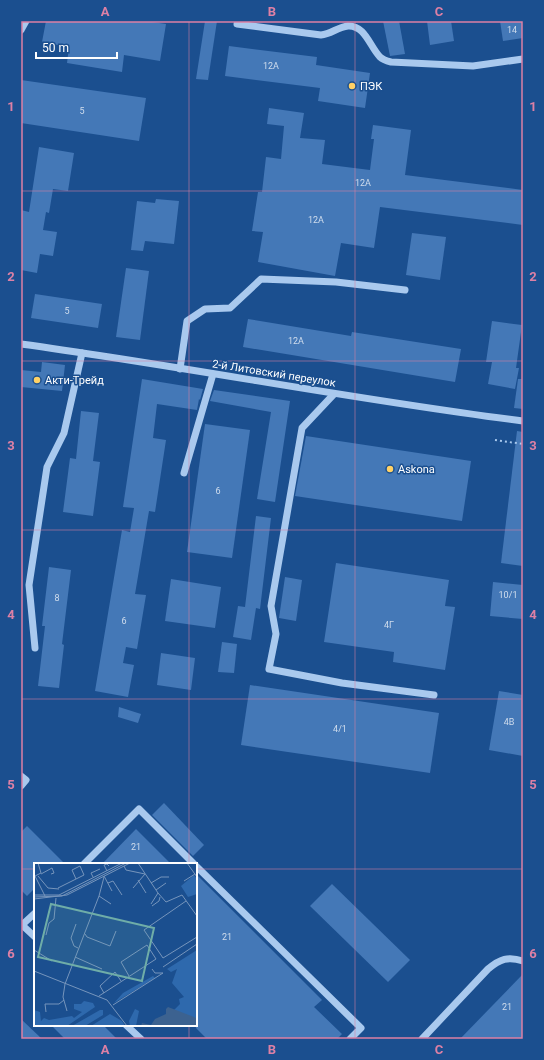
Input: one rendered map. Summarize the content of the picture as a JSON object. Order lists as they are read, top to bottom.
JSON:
{
  "streets": {
    "street": ["2-й Литовский переулок"]
  },
  "places": ["ПЭК", "Акти-Трейд", "Askona"],
  "house_numbers": [
    "14",
    "12А",
    "5",
    "12А",
    "12А",
    "5",
    "12А",
    "6",
    "10/1",
    "8",
    "6",
    "4Г",
    "4В",
    "4/1",
    "21",
    "21",
    "21"
  ],
  "scale_bar": "50 m",
  "grid": {
    "columns": ["A", "B", "C"],
    "rows": [
      "1",
      "2",
      "3",
      "4",
      "5",
      "6"
    ]
  }
}
